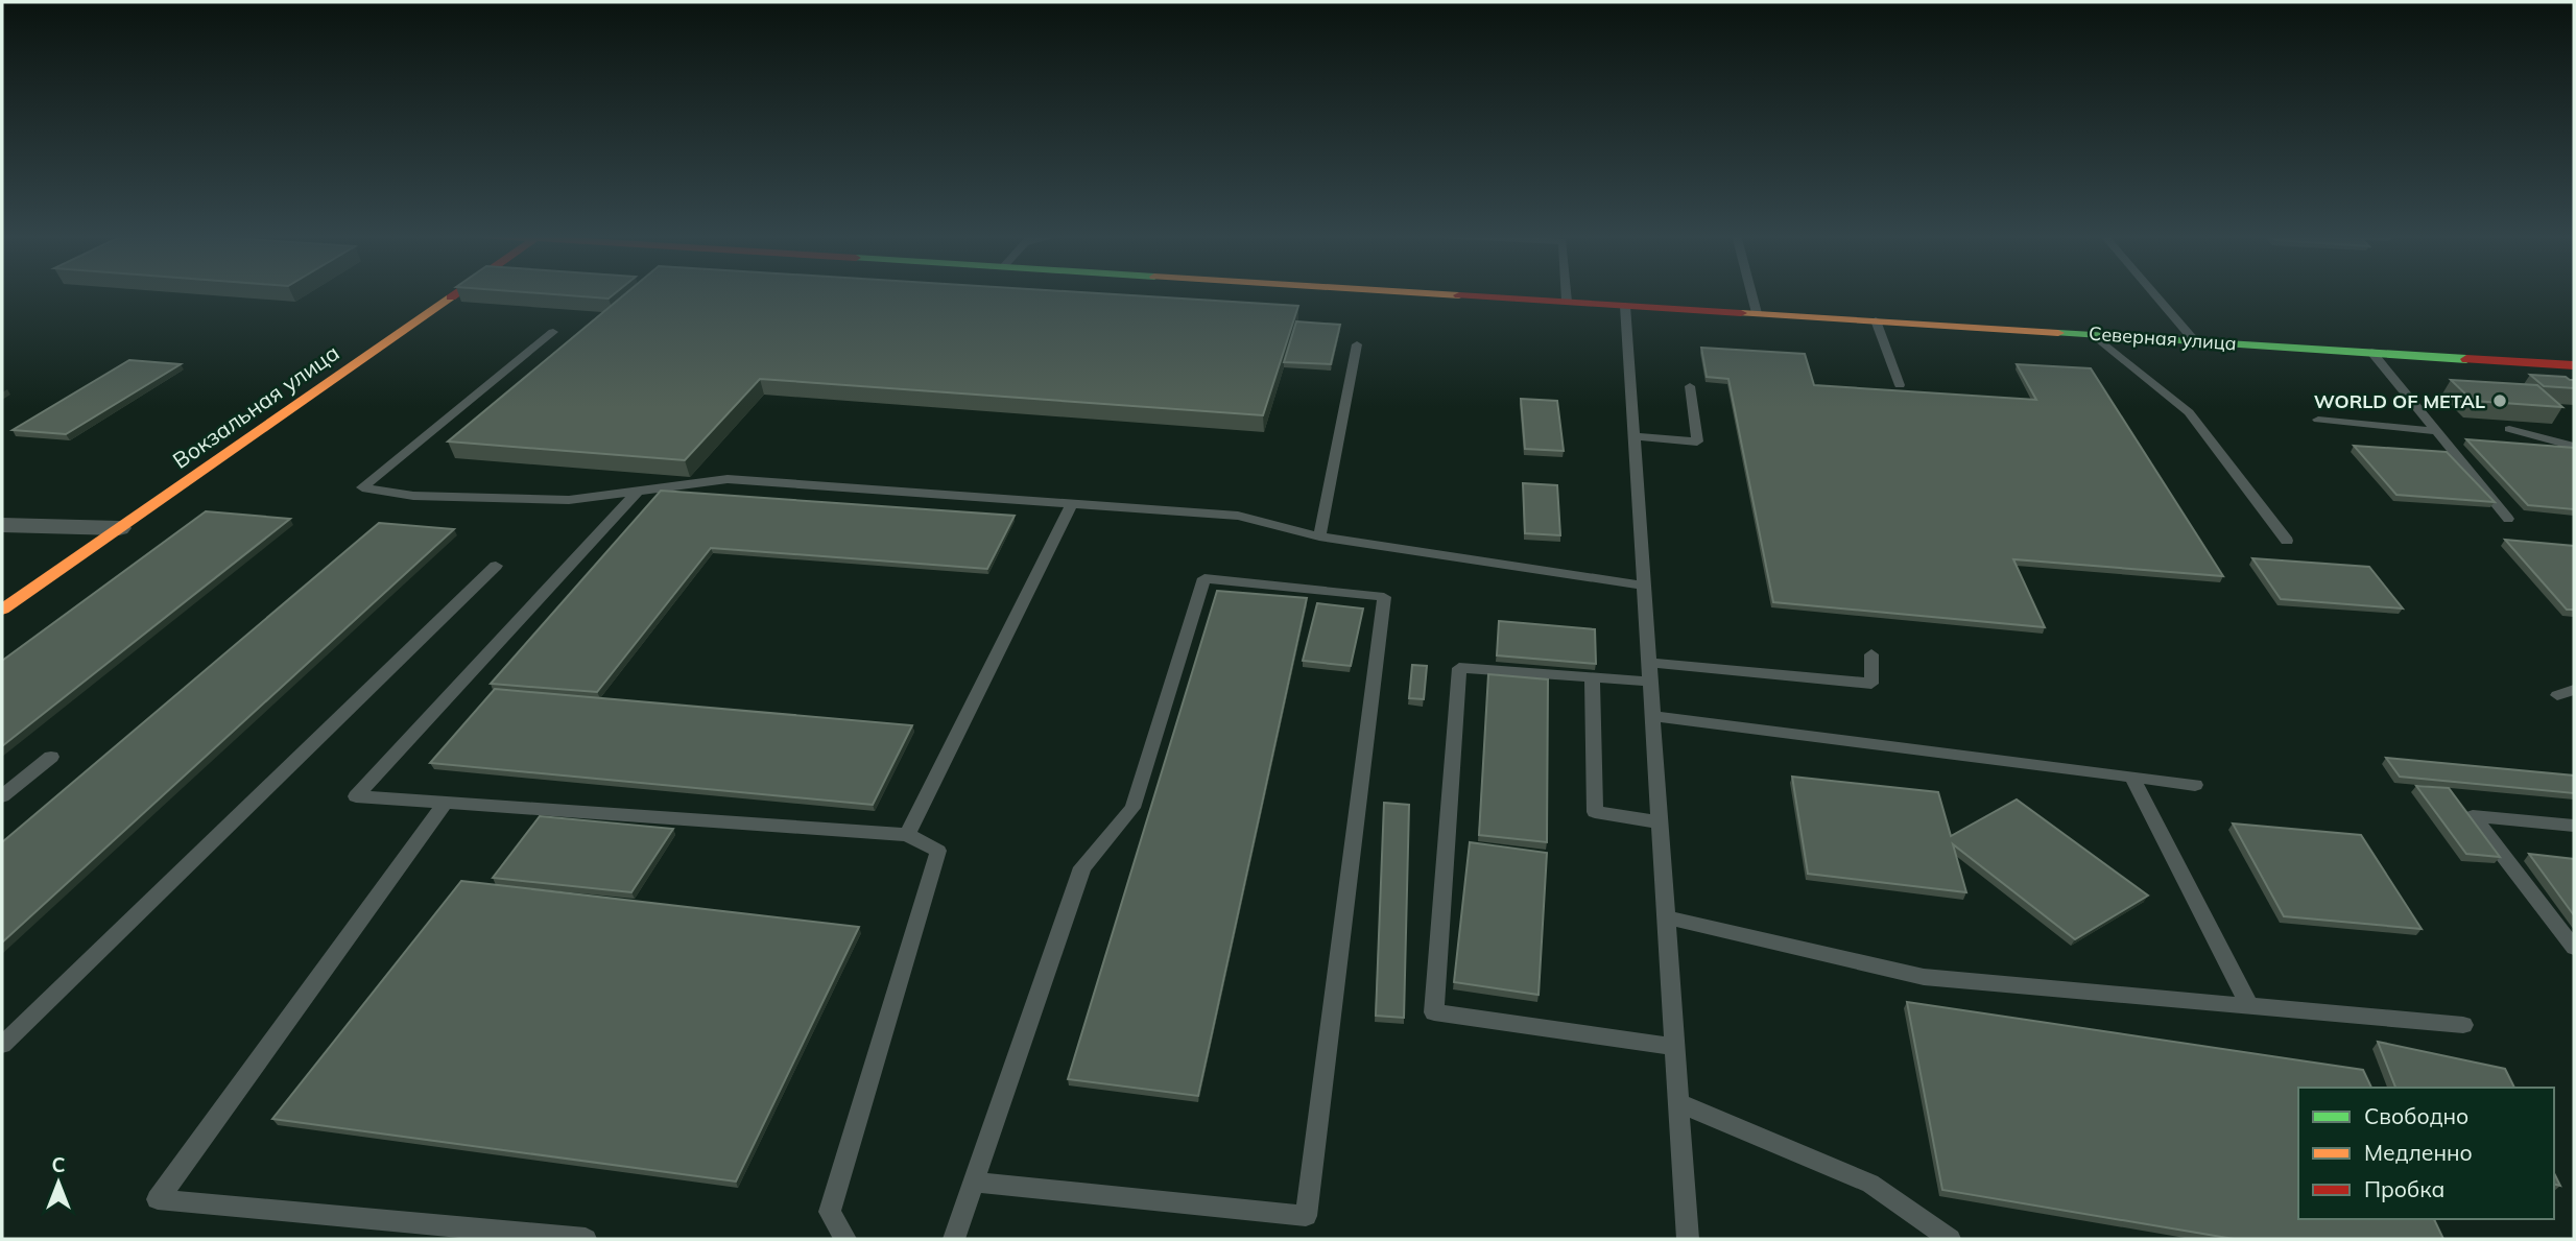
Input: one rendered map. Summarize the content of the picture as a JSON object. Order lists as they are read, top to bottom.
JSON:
{
  "streets": {
    "main road": ["Северная улица", "Вокзальная улица"]
  },
  "places": ["WORLD OF METAL"],
  "legend": ["Свободно", "Медленно", "Пробка"],
  "north": "top"
}
